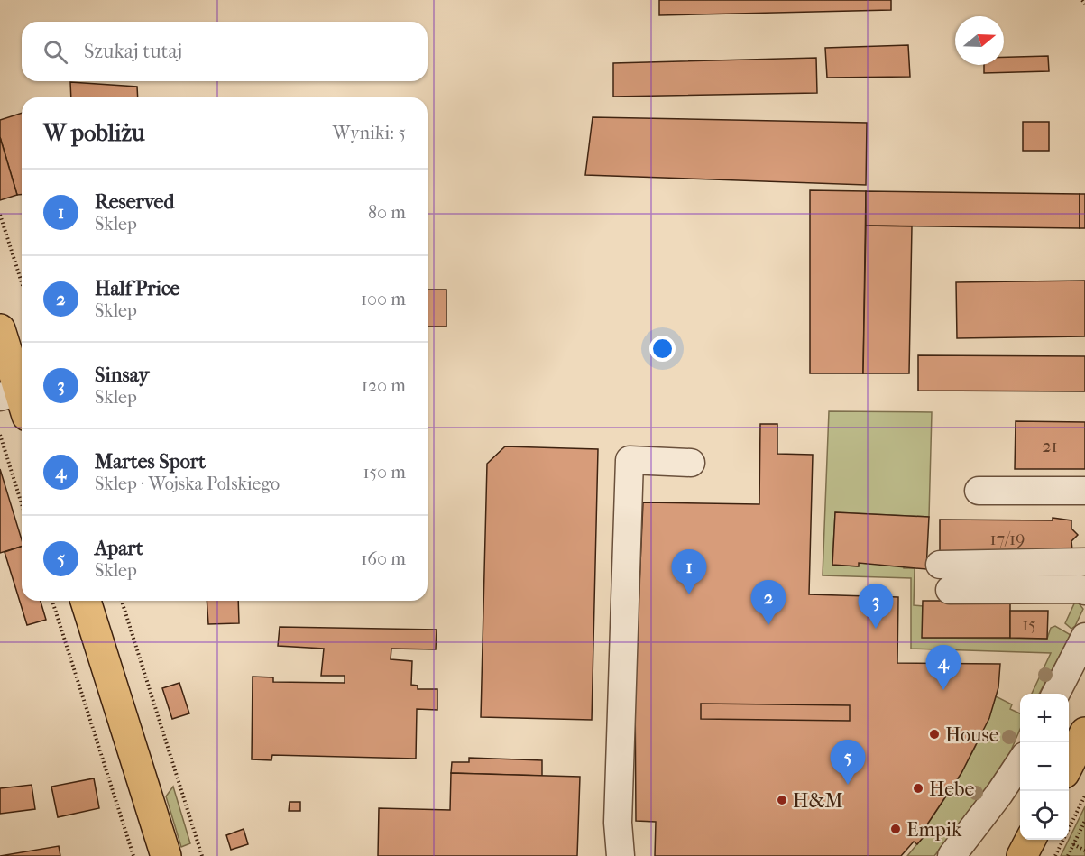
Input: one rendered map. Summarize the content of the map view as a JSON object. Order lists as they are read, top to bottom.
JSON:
{
  "places": [
    "House",
    "Hebe",
    "H&M",
    "Empik"
  ],
  "house_numbers": ["21", "17/19", "15"],
  "north": "right",
  "page": {
    "search": "Szukaj tutaj",
    "heading": ["W pobliżu", "Wyniki: 5"],
    "list": [
      {
        "mark": "1",
        "name": "Reserved",
        "note": "Sklep",
        "value": "80 m"
      },
      {
        "mark": "2",
        "name": "HalfPrice",
        "note": "Sklep",
        "value": "100 m"
      },
      {
        "mark": "3",
        "name": "Sinsay",
        "note": "Sklep",
        "value": "120 m"
      },
      {
        "mark": "4",
        "name": "Martes Sport",
        "note": "Sklep · Wojska Polskiego",
        "value": "150 m"
      },
      {
        "mark": "5",
        "name": "Apart",
        "note": "Sklep",
        "value": "160 m"
      }
    ],
    "pins": [
      "1",
      "2",
      "3",
      "4",
      "5"
    ],
    "map_buttons": ["+", "−"]
  }
}
